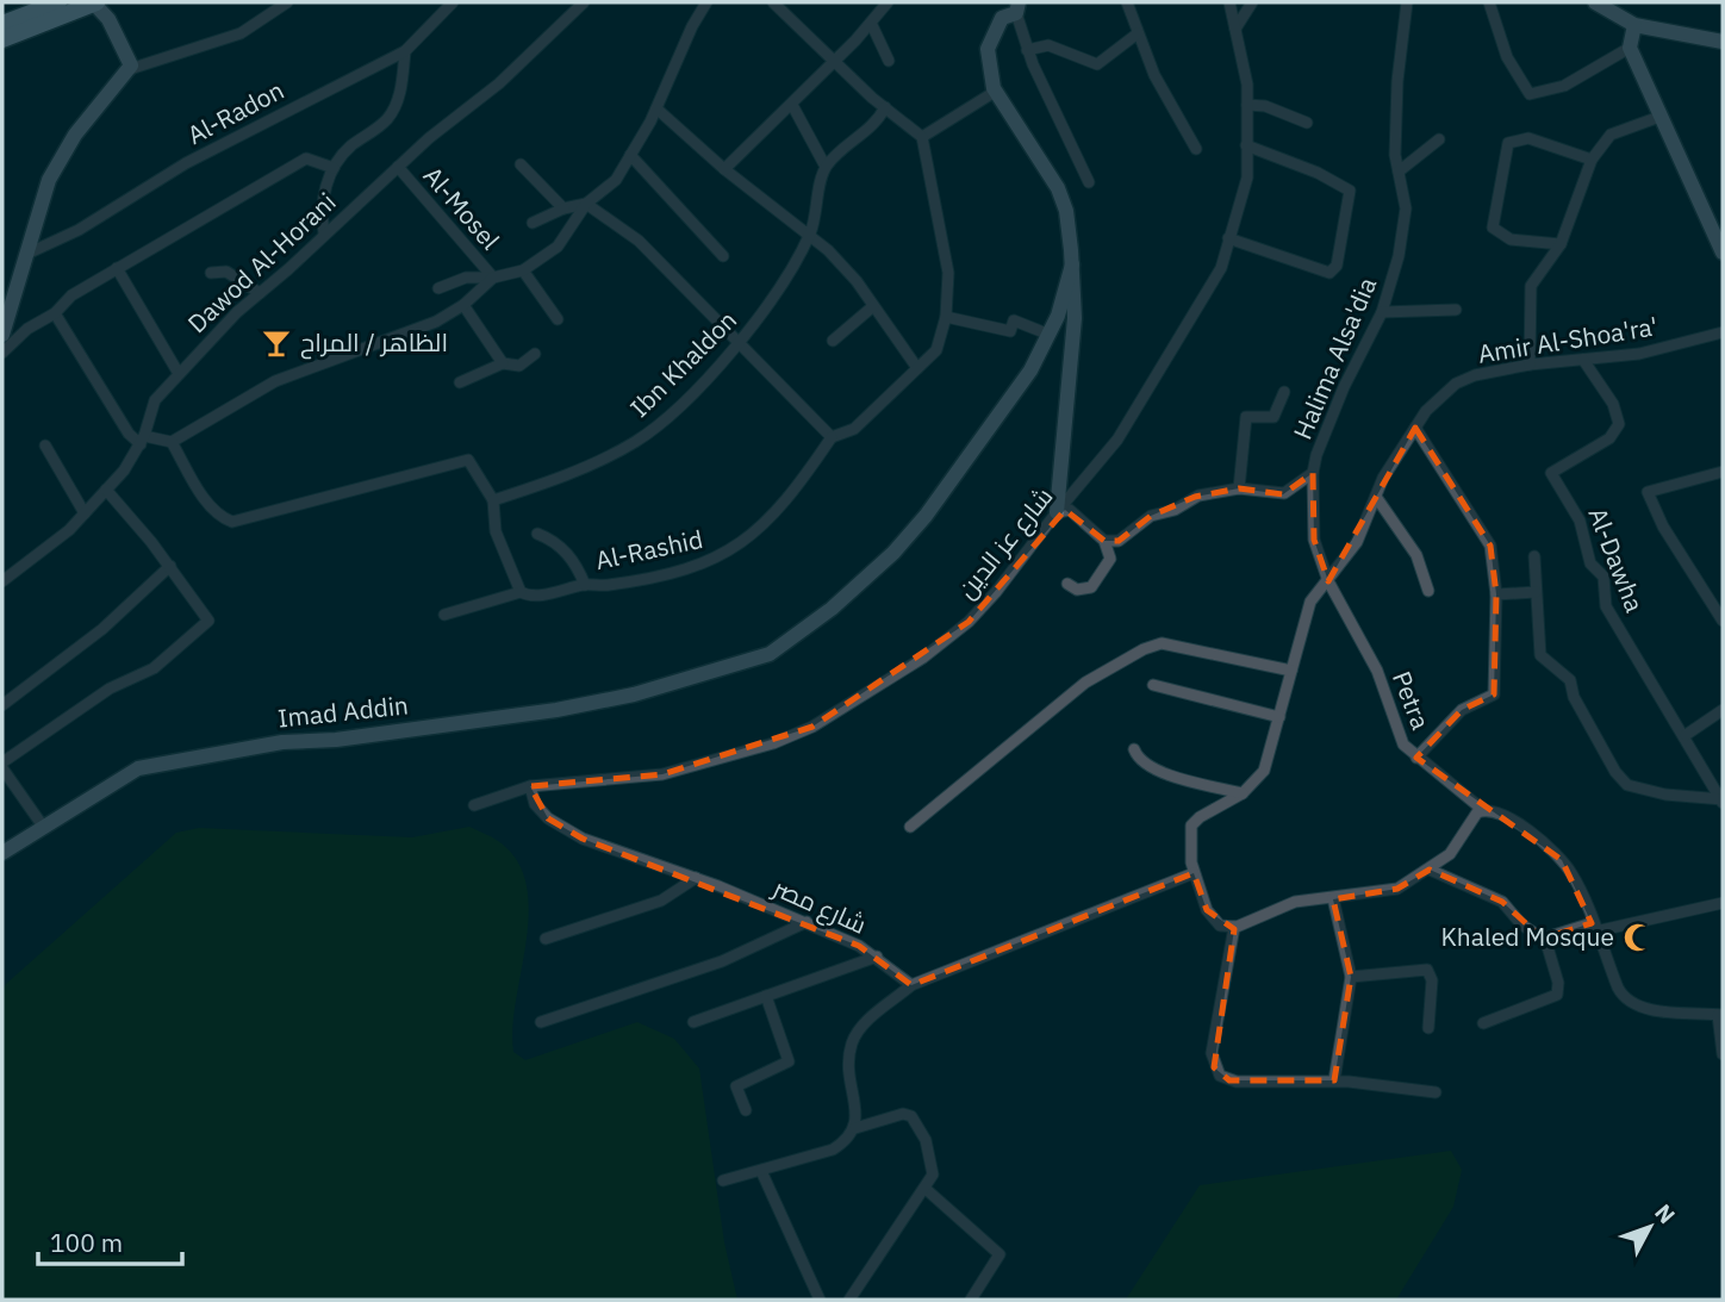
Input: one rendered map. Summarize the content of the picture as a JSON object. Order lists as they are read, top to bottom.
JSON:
{
  "streets": {
    "street": [
      "Al-Radon",
      "Al-Mosel",
      "Dawod Al-Horani",
      "Amir Al-Shoa'ra'",
      "Halima Alsa'dia",
      "Ibn Khaldon",
      "شارع عز الدين",
      "Al-Rashid",
      "Al-Dawha",
      "Petra",
      "Imad Addin",
      "شارع مصر"
    ]
  },
  "crossings": [
    ["Al-Mosel", "Dawod Al-Horani"],
    ["Amir Al-Shoa'ra'", "Halima Alsa'dia"],
    ["Amir Al-Shoa'ra'", "Al-Dawha"],
    ["Amir Al-Shoa'ra'", "Petra"],
    ["Halima Alsa'dia", "Petra"],
    ["شارع عز الدين", "شارع مصر"]
  ],
  "places": {
    "bar": ["الظاهر / المراح"],
    "mosque": ["Khaled Mosque"]
  },
  "scale_bar": "100 m",
  "north": "top right"
}
